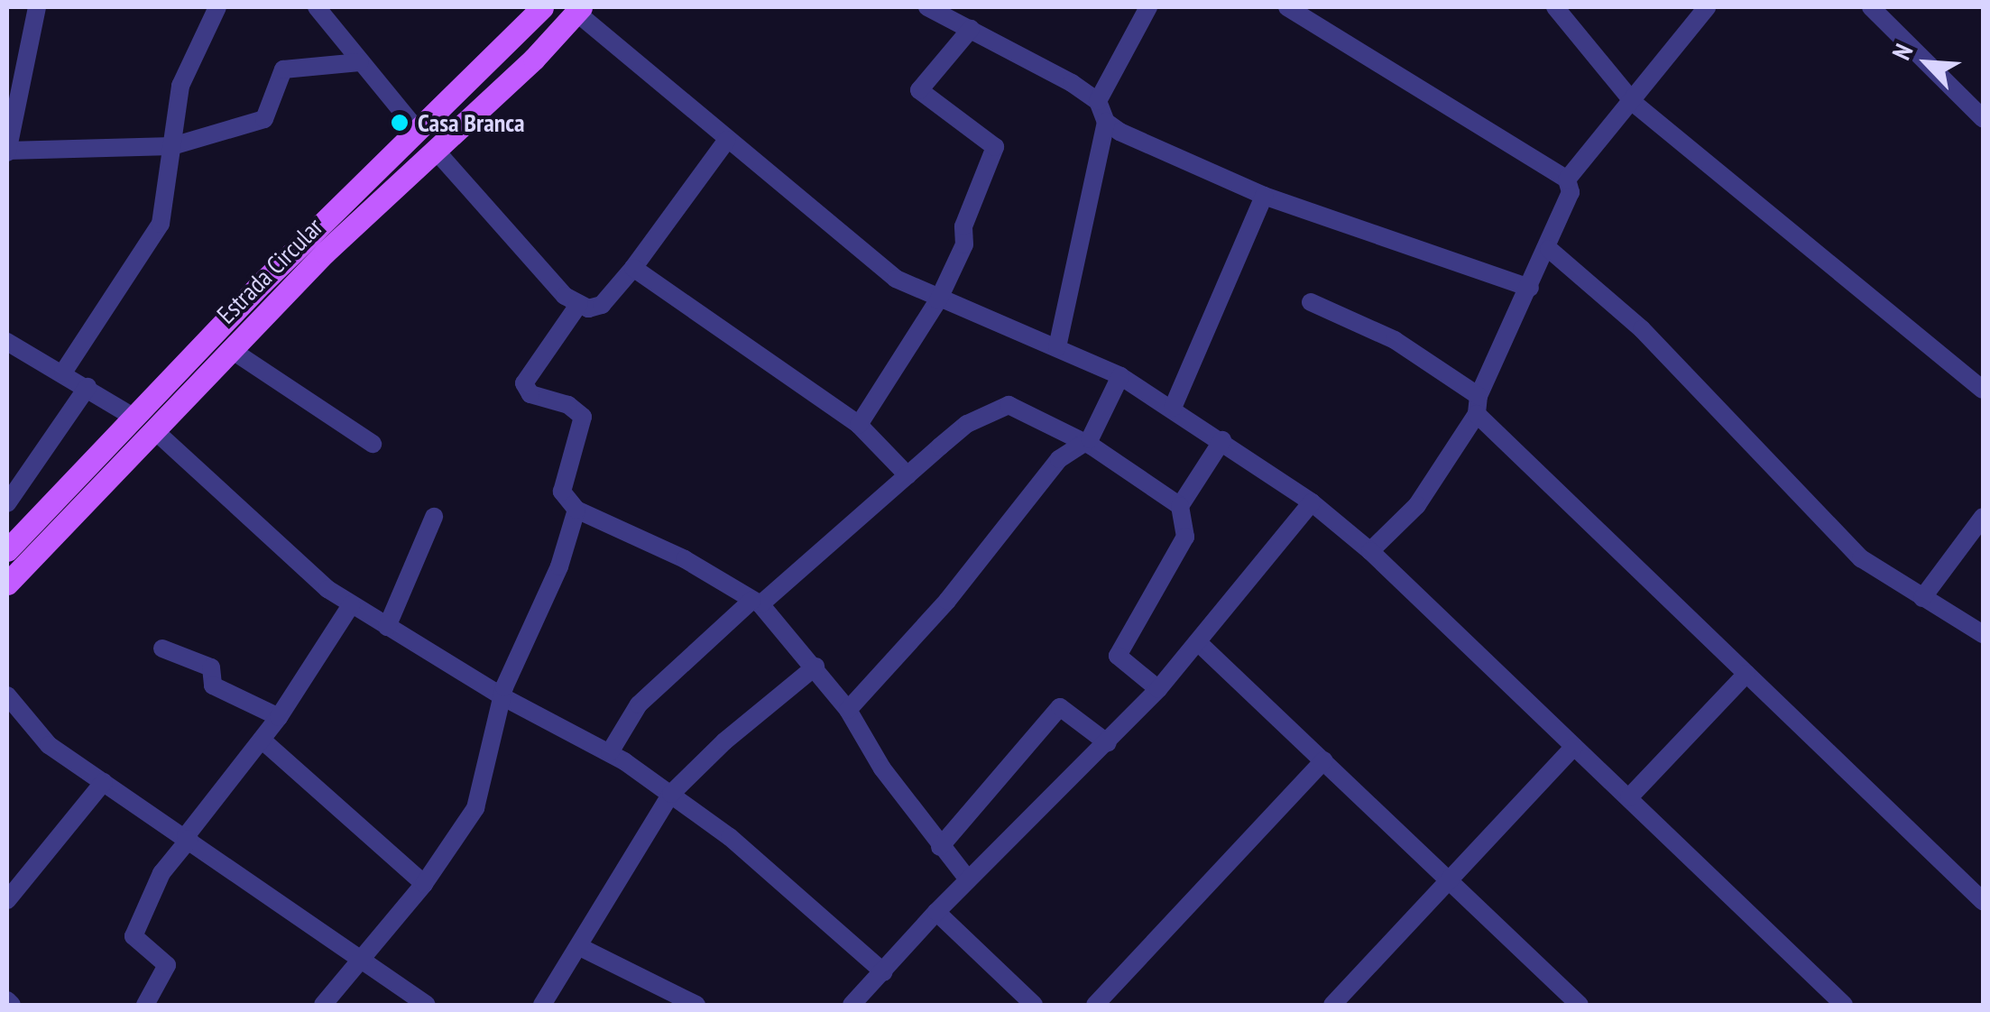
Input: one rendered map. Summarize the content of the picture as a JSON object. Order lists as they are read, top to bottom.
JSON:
{
  "streets": {
    "main road": ["Estrada Circular"]
  },
  "places": ["Casa Branca"],
  "north": "top left"
}
